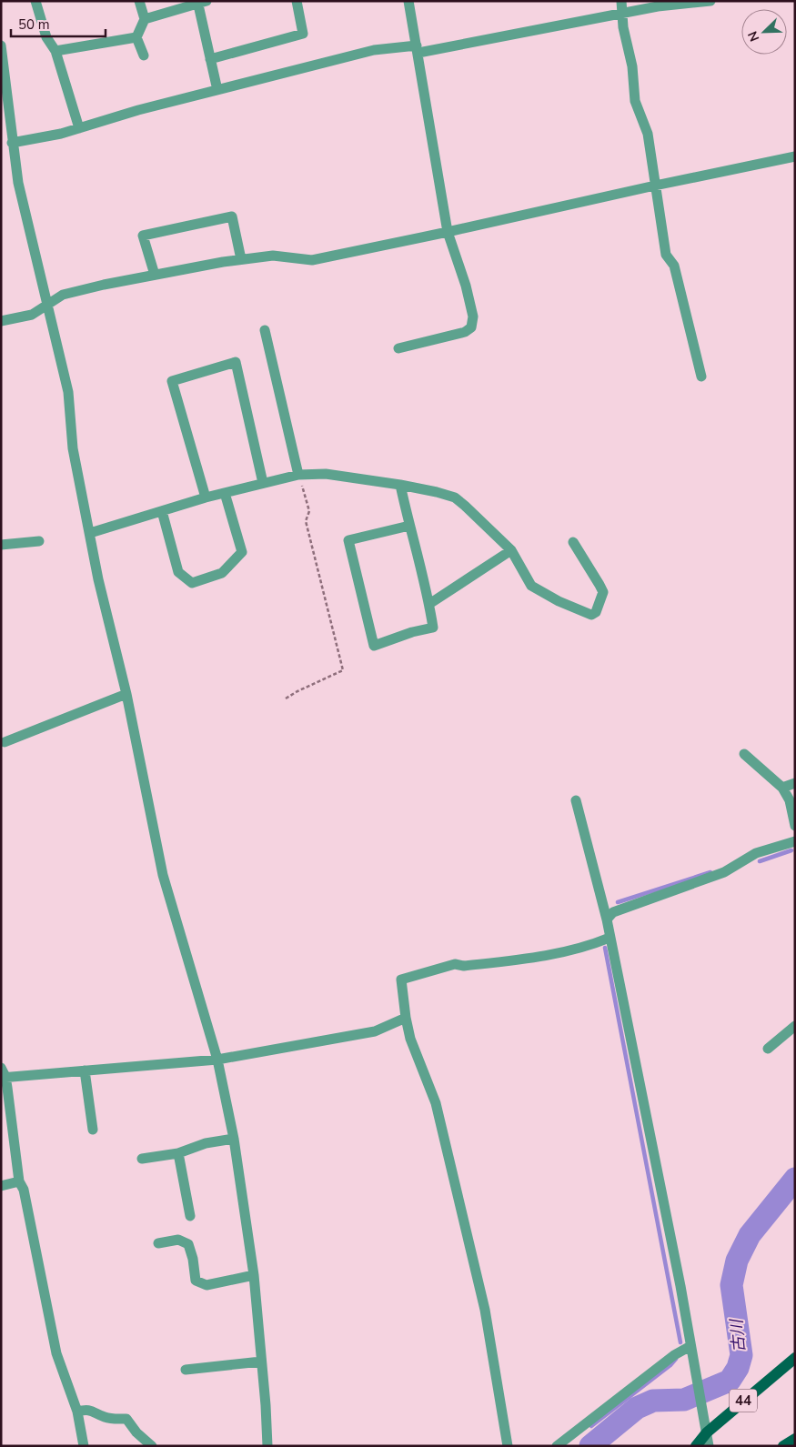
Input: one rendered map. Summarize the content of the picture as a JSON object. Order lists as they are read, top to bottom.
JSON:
{
  "streets": {
    "main road": ["44"]
  },
  "water": ["古川"],
  "scale_bar": "50 m",
  "north": "bottom left"
}
